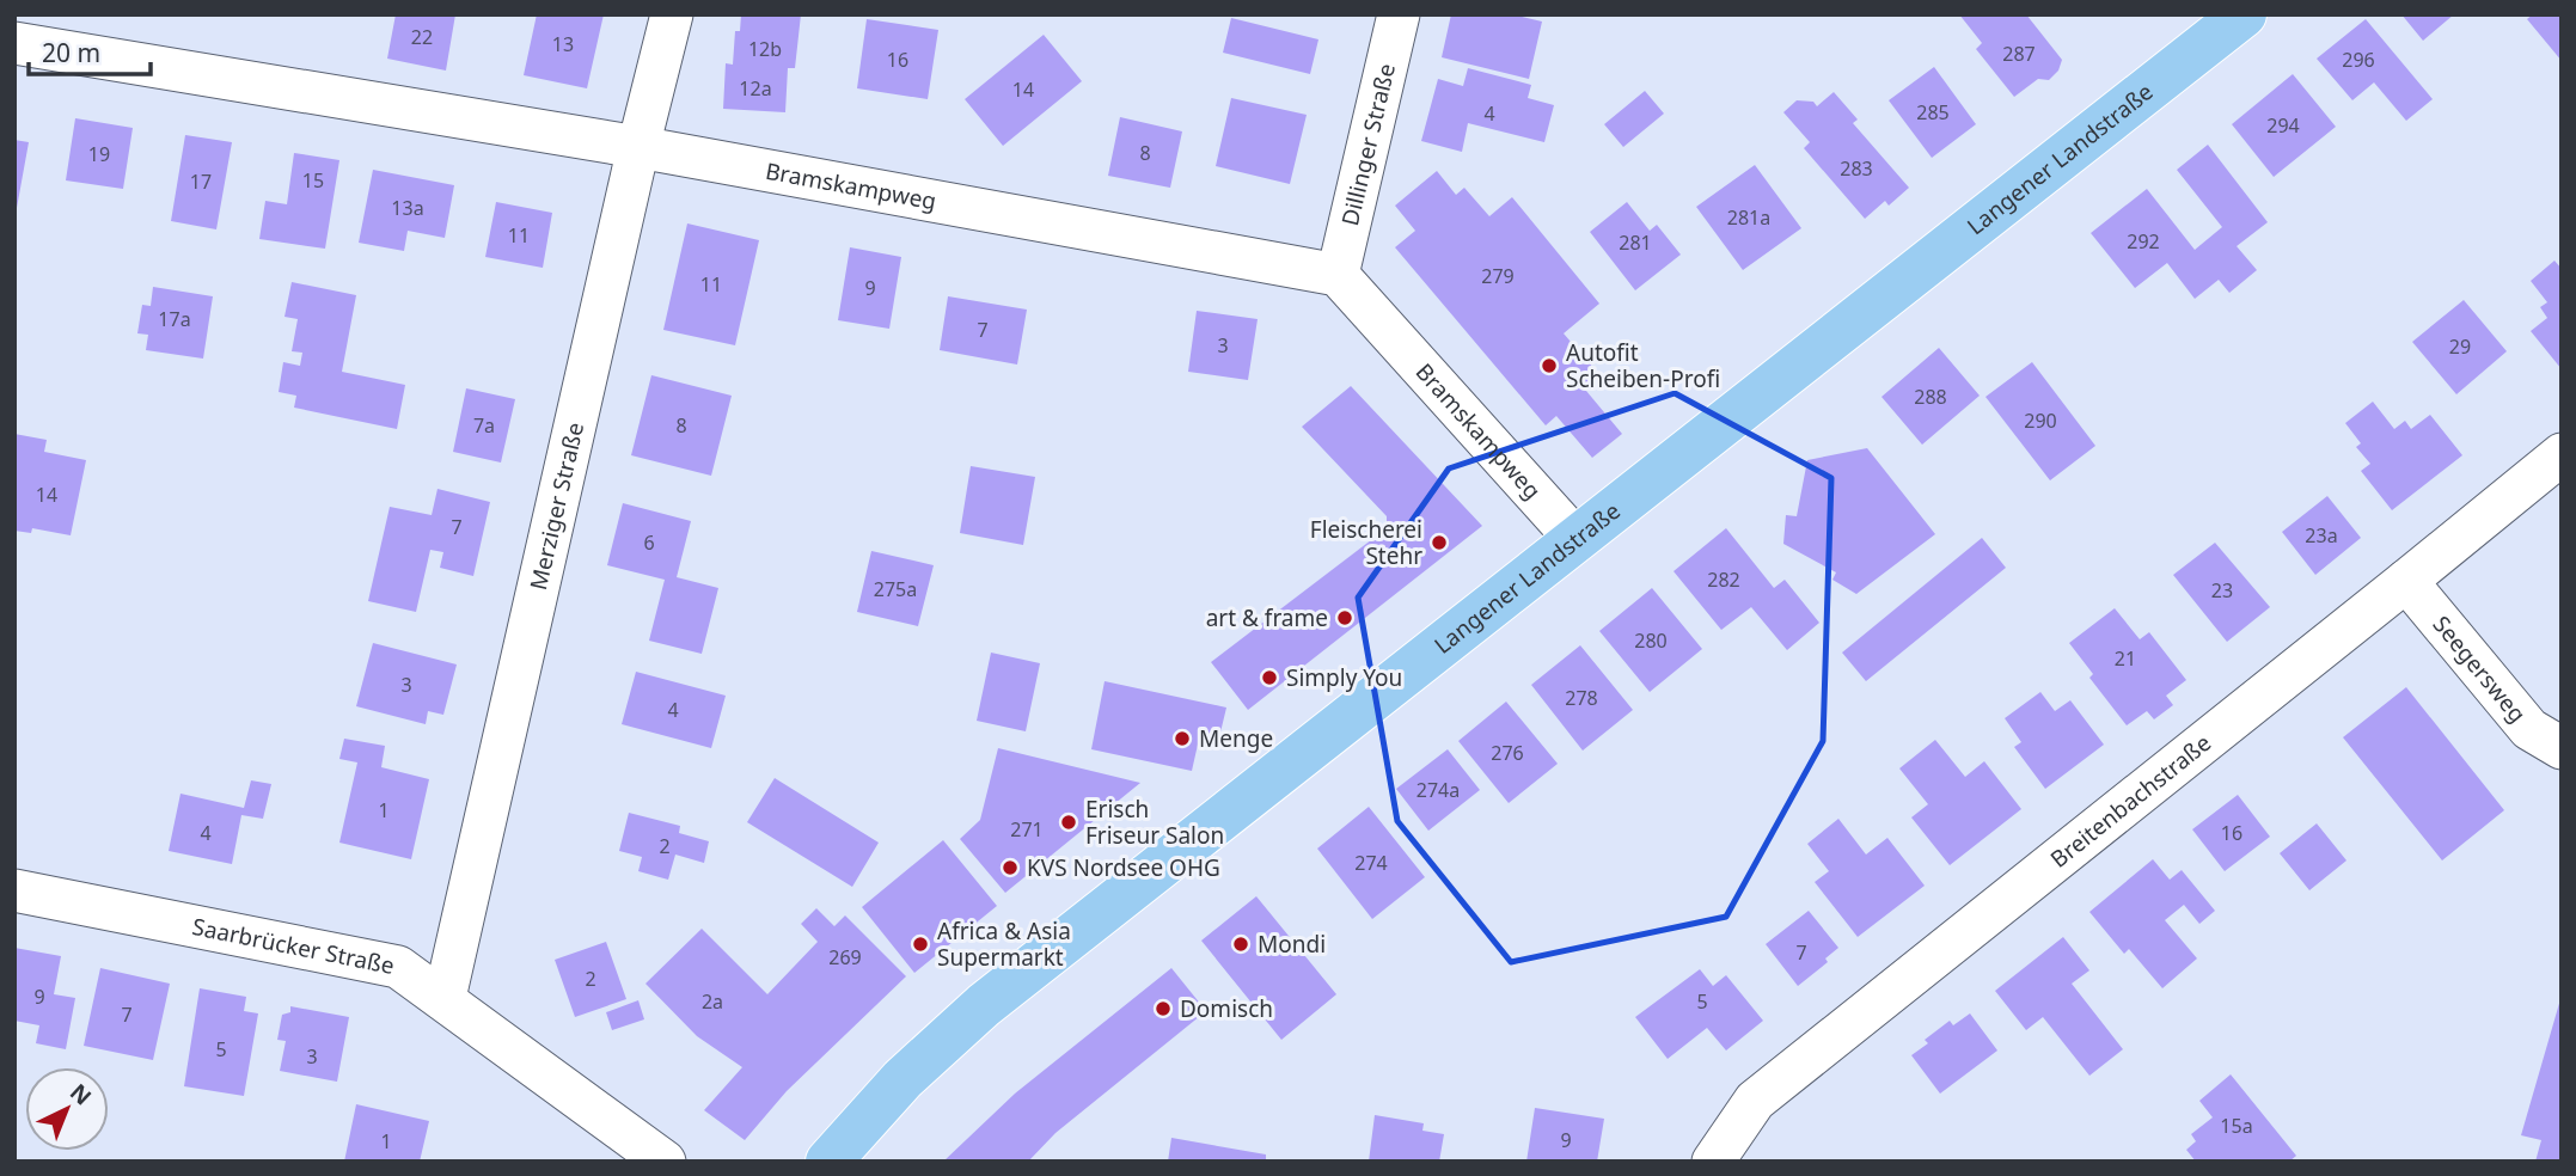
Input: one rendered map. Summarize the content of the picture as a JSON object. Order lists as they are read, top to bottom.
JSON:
{
  "streets": {
    "main road": ["Langener Landstraße"],
    "street": [
      "Dillinger Straße",
      "Bramskampweg",
      "Merziger Straße",
      "Seegersweg",
      "Breitenbachstraße",
      "Saarbrücker Straße"
    ]
  },
  "crossings": [
    ["Dillinger Straße", "Bramskampweg"],
    ["Langener Landstraße", "Bramskampweg"],
    ["Bramskampweg", "Merziger Straße"],
    ["Merziger Straße", "Saarbrücker Straße"],
    ["Seegersweg", "Breitenbachstraße"]
  ],
  "places": [
    "Autofit Scheiben-Profi",
    "Fleischerei Stehr",
    "art & frame",
    "Simply You",
    "Menge",
    "Erisch Friseur Salon",
    "KVS Nordsee OHG",
    "Africa & Asia Supermarkt",
    "Mondi",
    "Domisch"
  ],
  "house_numbers": [
    "22",
    "13",
    "12b",
    "287",
    "16",
    "296",
    "12a",
    "14",
    "285",
    "4",
    "294",
    "8",
    "19",
    "283",
    "15",
    "17",
    "13a",
    "281a",
    "11",
    "292",
    "281",
    "279",
    "11",
    "9",
    "17a",
    "7",
    "3",
    "29",
    "288",
    "290",
    "7a",
    "8",
    "14",
    "7",
    "23a",
    "6",
    "282",
    "275a",
    "23",
    "280",
    "21",
    "3",
    "278",
    "4",
    "276",
    "274a",
    "1",
    "271",
    "4",
    "16",
    "2",
    "274",
    "7",
    "269",
    "2",
    "9",
    "2a",
    "5",
    "7",
    "5",
    "3",
    "15a",
    "9",
    "1"
  ],
  "scale_bar": "20 m",
  "north": "top right"
}
